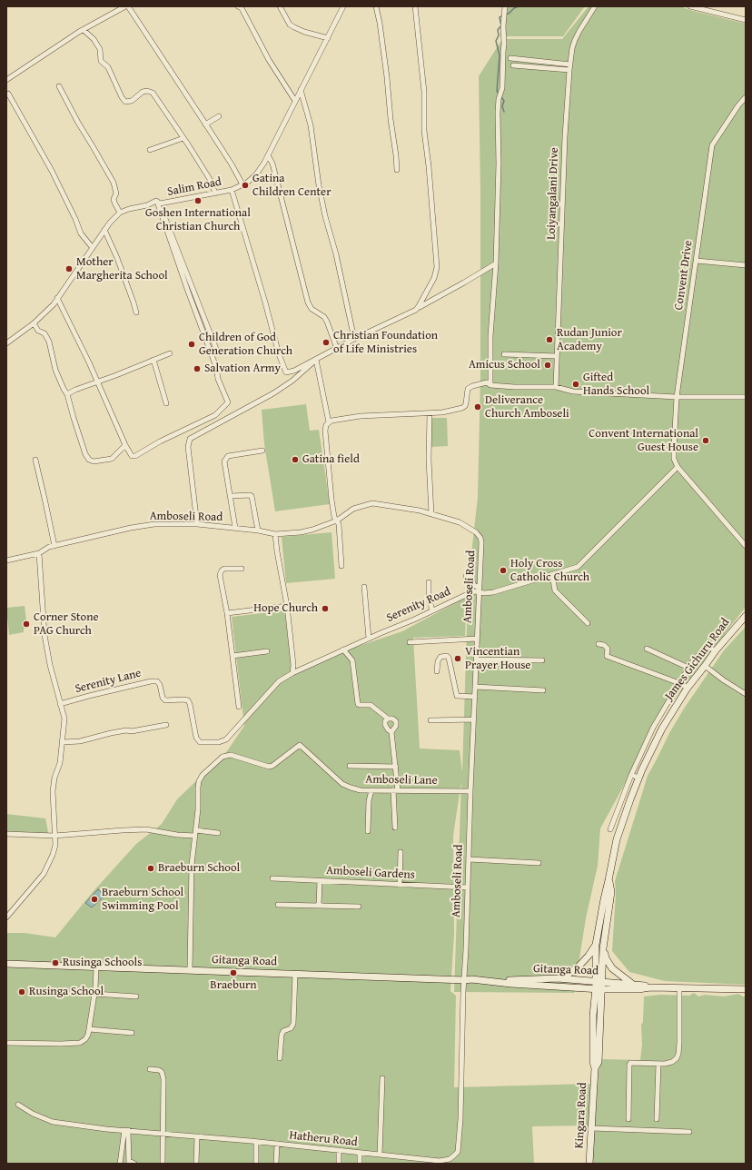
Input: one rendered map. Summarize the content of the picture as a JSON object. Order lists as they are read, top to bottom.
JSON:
{
  "streets": {
    "main road": ["James Gichuru Road", "Gitanga Road", "Kingara Road"],
    "street": [
      "Salim Road",
      "Loiyangalani Drive",
      "Convent Drive",
      "Amboseli Road",
      "Serenity Road",
      "Serenity Lane",
      "Amboseli Lane",
      "Amboseli Gardens",
      "Hatheru Road"
    ]
  },
  "crossings": [
    ["Convent Drive", "Serenity Road"],
    ["Amboseli Road", "Serenity Road"],
    ["Amboseli Road", "Amboseli Lane"],
    ["Amboseli Road", "Amboseli Gardens"],
    ["Amboseli Road", "Gitanga Road"],
    ["Amboseli Road", "Hatheru Road"],
    ["Serenity Road", "Serenity Lane"],
    ["James Gichuru Road", "Gitanga Road"],
    ["James Gichuru Road", "Kingara Road"],
    ["Gitanga Road", "Kingara Road"],
    ["Gitanga Road", "Hatheru Road"]
  ],
  "places": [
    "Gatina Children Center",
    "Goshen International Christian Church",
    "Mother Margherita School",
    "Rudan Junior Academy",
    "Christian Foundation of Life Ministries",
    "Children of God Generation Church",
    "Amicus School",
    "Salvation Army",
    "Gifted Hands School",
    "Deliverance Church Amboseli",
    "Convent International Guest House",
    "Gatina field",
    "Holy Cross Catholic Church",
    "Hope Church",
    "Corner Stone PAG Church",
    "Vincentian Prayer House",
    "Braeburn School",
    "Braeburn School Swimming Pool",
    "Rusinga Schools",
    "Braeburn",
    "Rusinga School"
  ]
}
